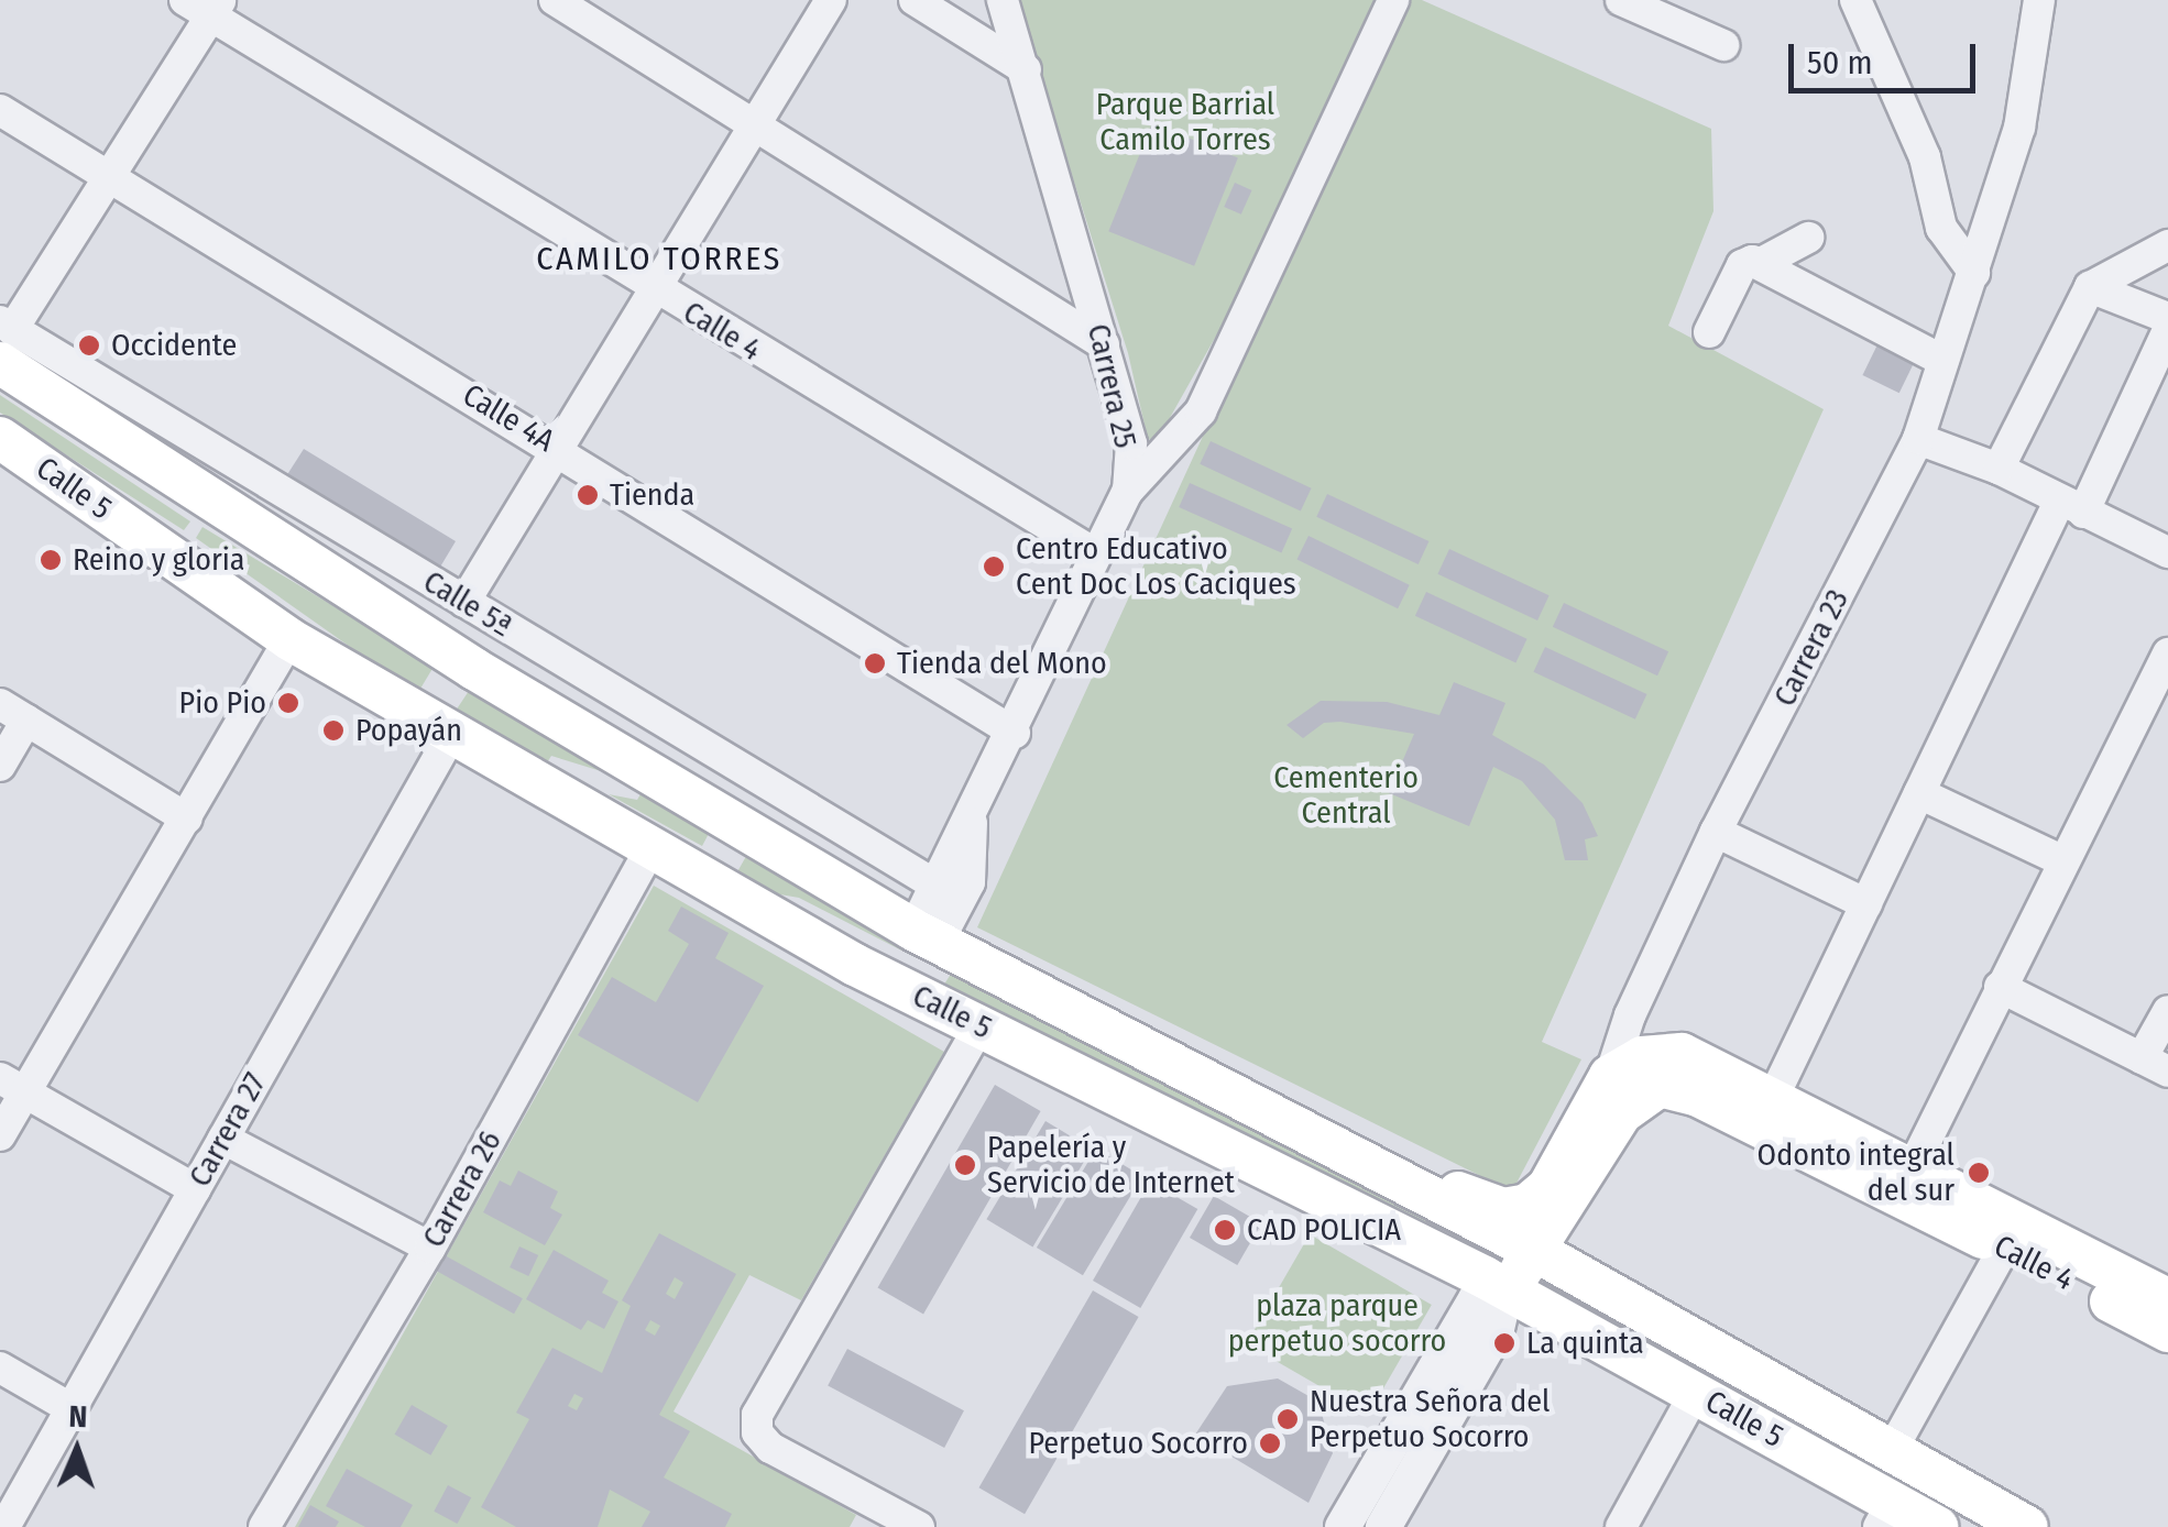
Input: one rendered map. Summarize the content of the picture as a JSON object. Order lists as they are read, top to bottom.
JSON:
{
  "streets": {
    "main road": ["Calle 4", "Calle 5", "Carrera 23"],
    "street": [
      "Carrera 25",
      "Calle 4A",
      "Calle 5ª",
      "Carrera 27",
      "Carrera 26"
    ]
  },
  "crossings": [
    ["Calle 4", "Carrera 25"],
    ["Carrera 25", "Calle 4A"],
    ["Carrera 25", "Calle 5"],
    ["Carrera 25", "Calle 5ª"],
    ["Calle 5", "Calle 5ª"],
    ["Calle 5", "Carrera 23"],
    ["Calle 5", "Carrera 27"],
    ["Calle 5", "Carrera 26"]
  ],
  "districts": ["CAMILO TORRES"],
  "parks": ["Parque Barrial Camilo Torres", "Cementerio Central", "plaza parque perpetuo socorro"],
  "places": [
    "Occidente",
    "Tienda",
    "Reino y gloria",
    "Centro Educativo Cent Doc Los Caciques",
    "Tienda del Mono",
    "Pio Pio",
    "Popayán",
    "Papelería y Servicio de Internet",
    "Odonto integral del sur",
    "CAD POLICIA",
    "La quinta",
    "Nuestra Señora del Perpetuo Socorro",
    "Perpetuo Socorro"
  ],
  "scale_bar": "50 m",
  "north": "top"
}
